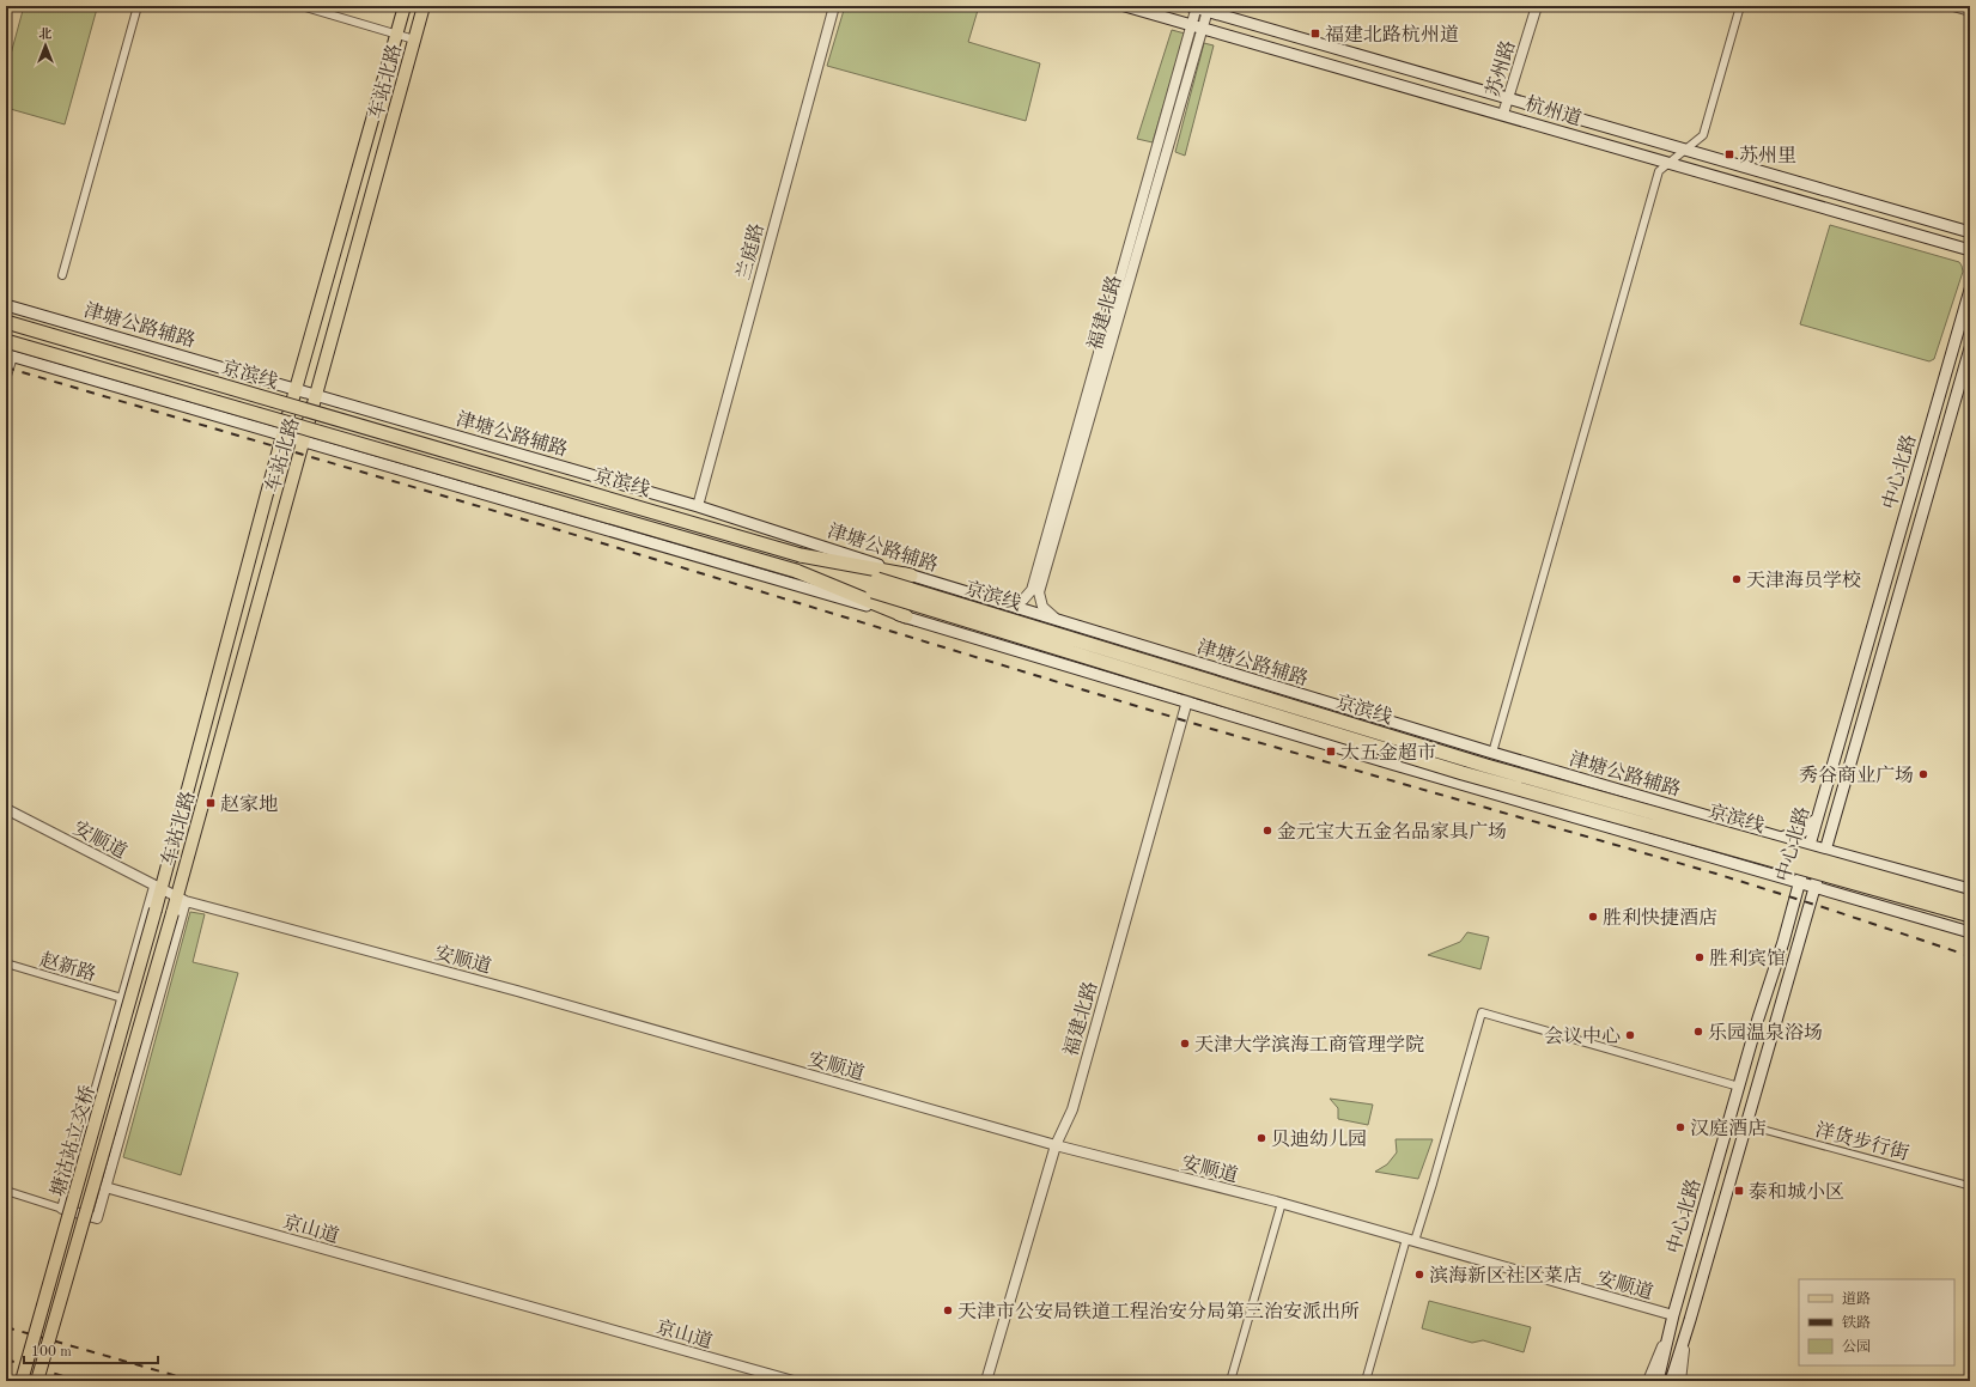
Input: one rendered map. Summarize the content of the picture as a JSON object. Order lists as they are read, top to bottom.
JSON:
{
  "streets": {
    "highway": ["京滨线"],
    "main road": [
      "车站北路",
      "杭州道",
      "津塘公路辅路",
      "中心北路",
      "塘沽站立交桥"
    ],
    "street": [
      "苏州路",
      "兰庭路",
      "福建北路",
      "安顺道",
      "赵新路",
      "洋货步行街",
      "京山道"
    ]
  },
  "crossings": [
    ["苏州路", "杭州道"],
    ["车站北路", "津塘公路辅路"],
    ["车站北路", "安顺道"],
    ["车站北路", "塘沽站立交桥"],
    ["杭州道", "福建北路"],
    ["兰庭路", "津塘公路辅路"],
    ["福建北路", "津塘公路辅路"],
    ["福建北路", "安顺道"],
    ["津塘公路辅路", "中心北路"],
    ["中心北路", "安顺道"],
    ["中心北路", "洋货步行街"]
  ],
  "places": {
    "transit": [
      "福建北路杭州道",
      "苏州里",
      "大五金超市",
      "赵家地",
      "泰和城小区"
    ],
    "other": [
      "天津海员学校",
      "秀谷商业广场",
      "金元宝大五金名品家具广场",
      "胜利快捷酒店",
      "胜利宾馆",
      "乐园温泉浴场",
      "会议中心",
      "天津大学滨海工商管理学院",
      "汉庭酒店",
      "贝迪幼儿园",
      "滨海新区社区菜店",
      "天津市公安局铁道工程治安分局第三治安派出所"
    ]
  },
  "legend": ["道路", "铁路", "公园"],
  "scale_bar": "100 m",
  "north": "top"
}
